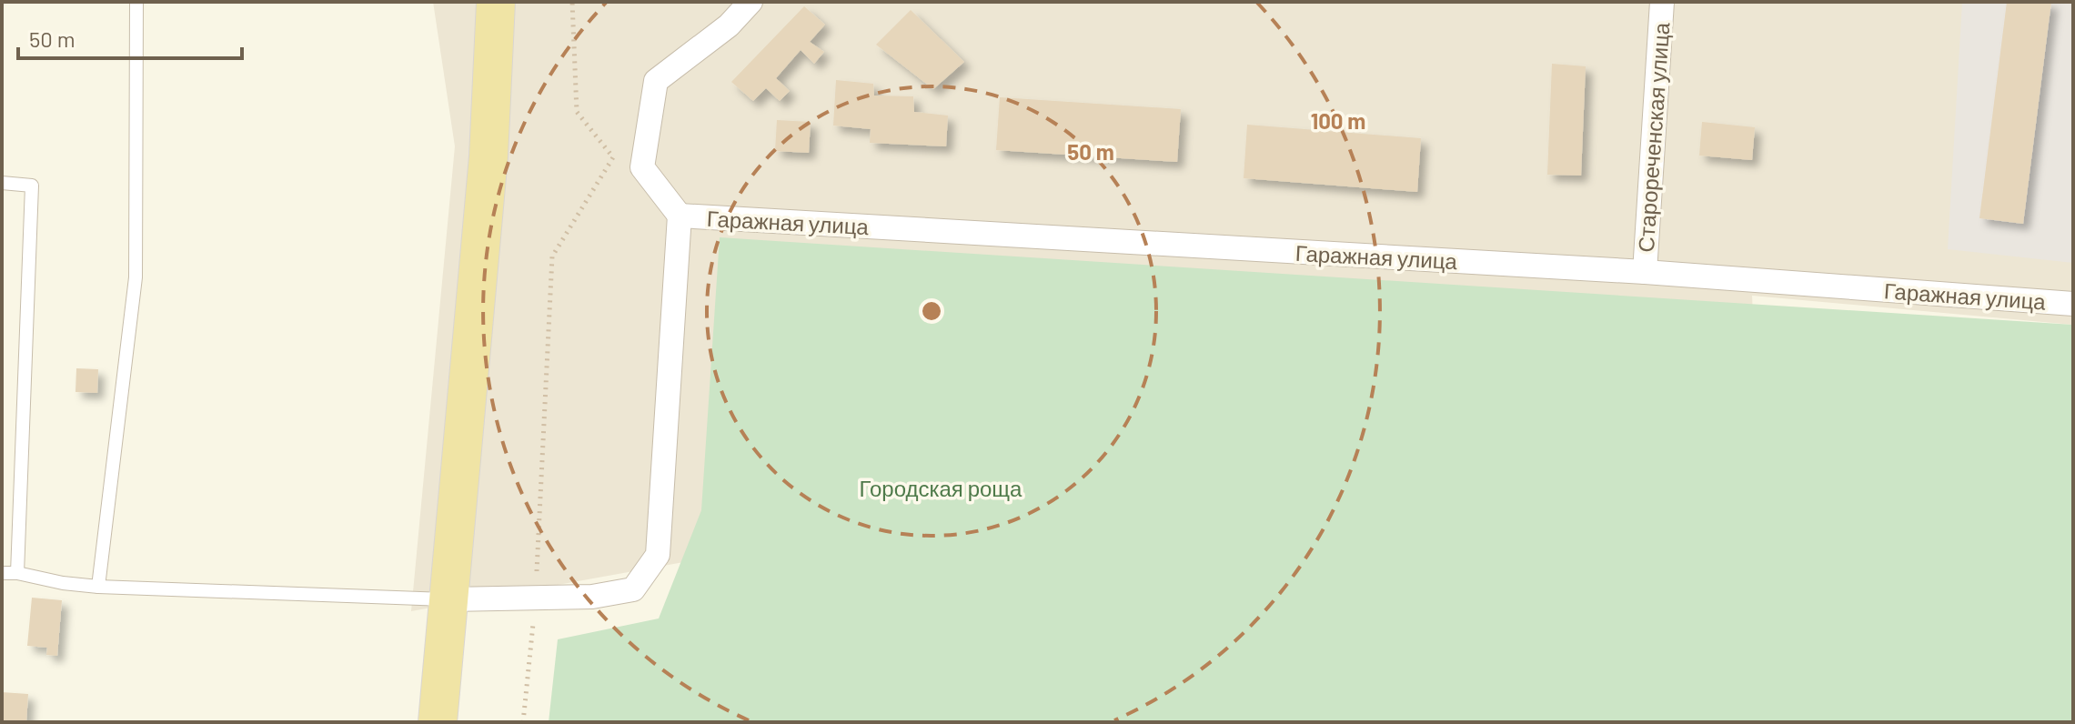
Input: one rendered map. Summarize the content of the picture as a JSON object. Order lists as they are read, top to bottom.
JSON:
{
  "streets": {
    "street": ["Старореченская улица", "Гаражная улица"]
  },
  "crossings": [
    ["Старореченская улица", "Гаражная улица"]
  ],
  "parks": ["Городская роща"],
  "scale_bar": "50 m",
  "rings": ["100 m", "50 m"]
}
